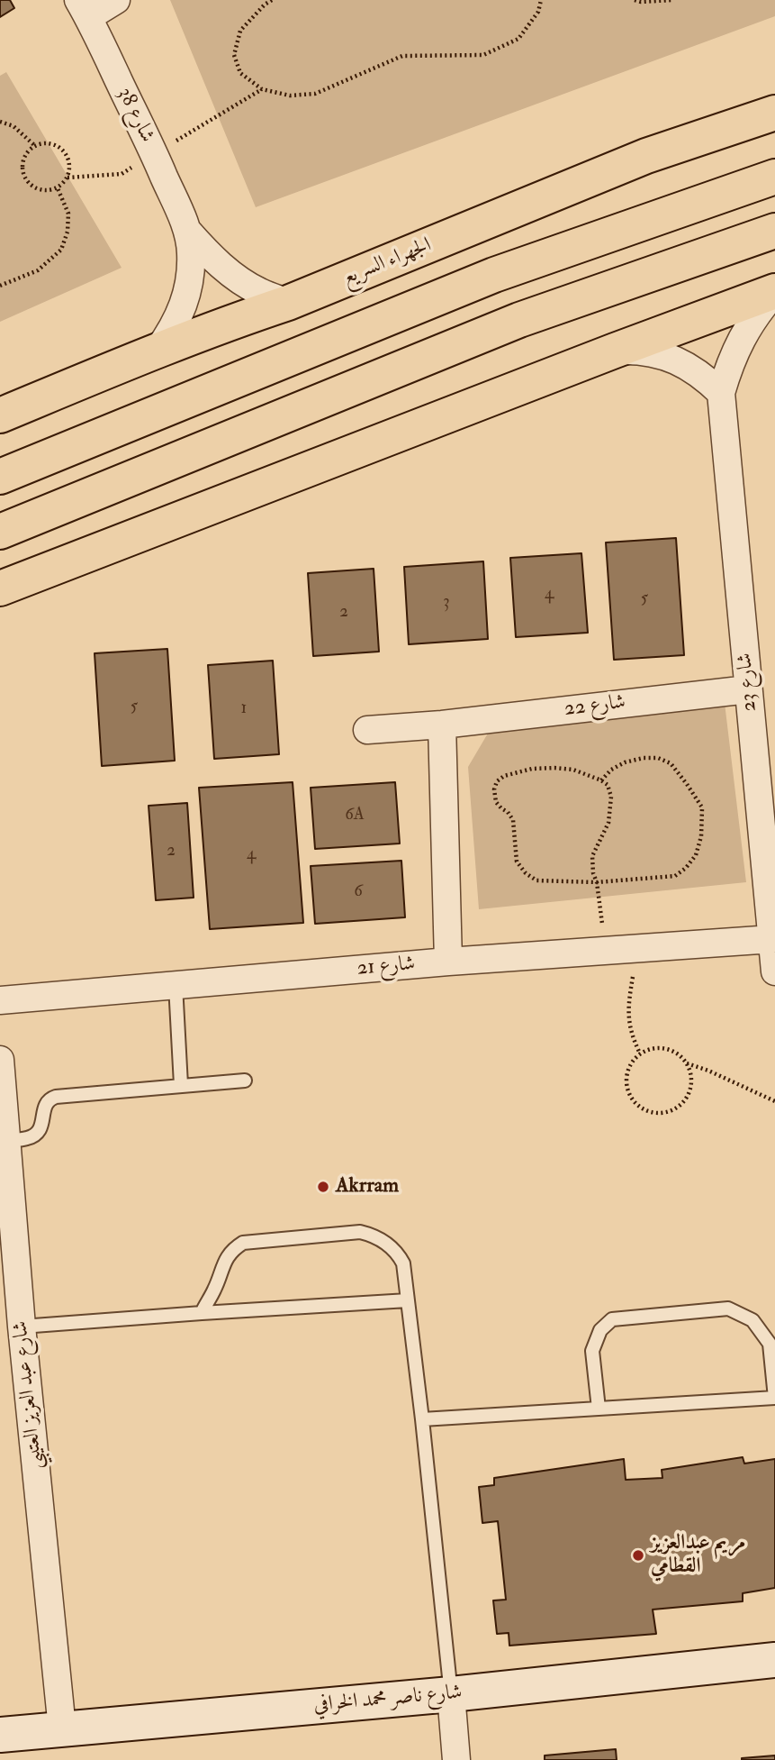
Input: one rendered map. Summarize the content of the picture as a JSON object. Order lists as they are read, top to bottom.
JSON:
{
  "streets": {
    "main road": ["الجهراء السريع"],
    "street": [
      "شارع 38",
      "شارع 23",
      "شارع 22",
      "شارع 21",
      "شارع عبد العزيز العتيبي",
      "شارع ناصر محمد الخرافي"
    ]
  },
  "crossings": [
    ["شارع 38", "الجهراء السريع"],
    ["شارع 23", "شارع 22"],
    ["شارع 23", "شارع 21"],
    ["شارع عبد العزيز العتيبي", "شارع ناصر محمد الخرافي"]
  ],
  "places": ["Akrram", "مريم عبدالعزيز القطامي"],
  "house_numbers": [
    "4",
    "5",
    "3",
    "2",
    "5",
    "1",
    "6A",
    "2",
    "4",
    "6"
  ]
}
